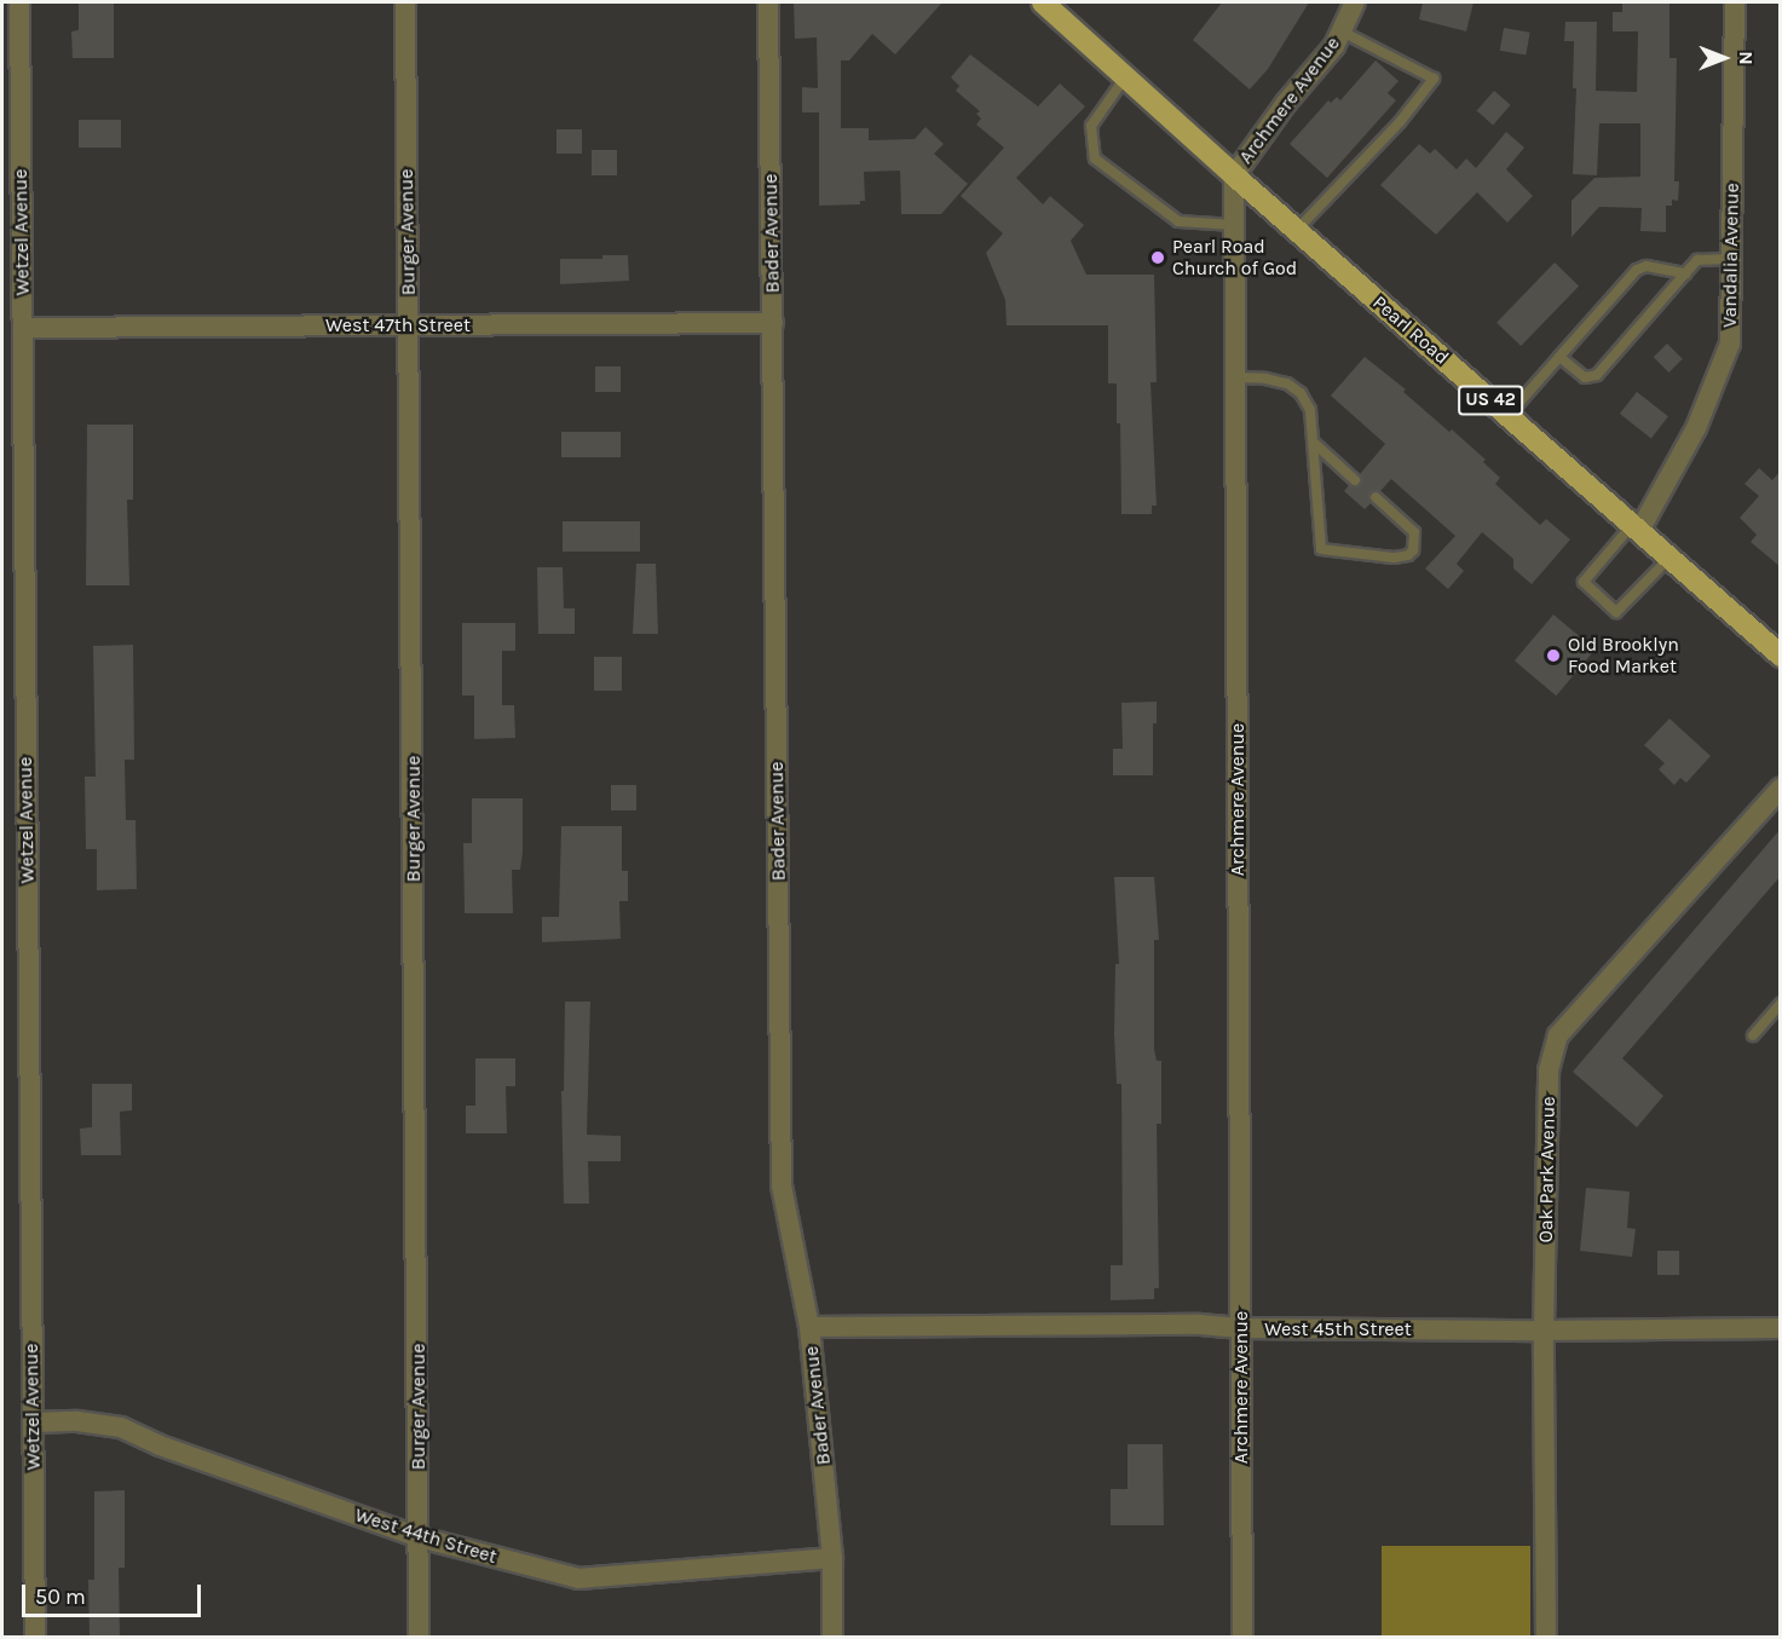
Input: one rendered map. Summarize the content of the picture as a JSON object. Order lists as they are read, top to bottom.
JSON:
{
  "streets": {
    "main road": ["Pearl Road", "US 42"],
    "street": [
      "Archmere Avenue",
      "Wetzel Avenue",
      "Burger Avenue",
      "Bader Avenue",
      "Vandalia Avenue",
      "West 47th Street",
      "Oak Park Avenue",
      "West 45th Street",
      "West 44th Street"
    ]
  },
  "crossings": [
    ["Archmere Avenue", "Pearl Road"],
    ["Archmere Avenue", "West 45th Street"],
    ["Wetzel Avenue", "West 47th Street"],
    ["Wetzel Avenue", "West 44th Street"],
    ["Burger Avenue", "West 47th Street"],
    ["Burger Avenue", "West 44th Street"],
    ["Bader Avenue", "West 47th Street"],
    ["Bader Avenue", "West 45th Street"],
    ["Bader Avenue", "West 44th Street"],
    ["Vandalia Avenue", "Pearl Road"],
    ["Oak Park Avenue", "West 45th Street"]
  ],
  "places": ["Pearl Road Church of God", "Old Brooklyn Food Market"],
  "scale_bar": "50 m",
  "north": "right"
}
